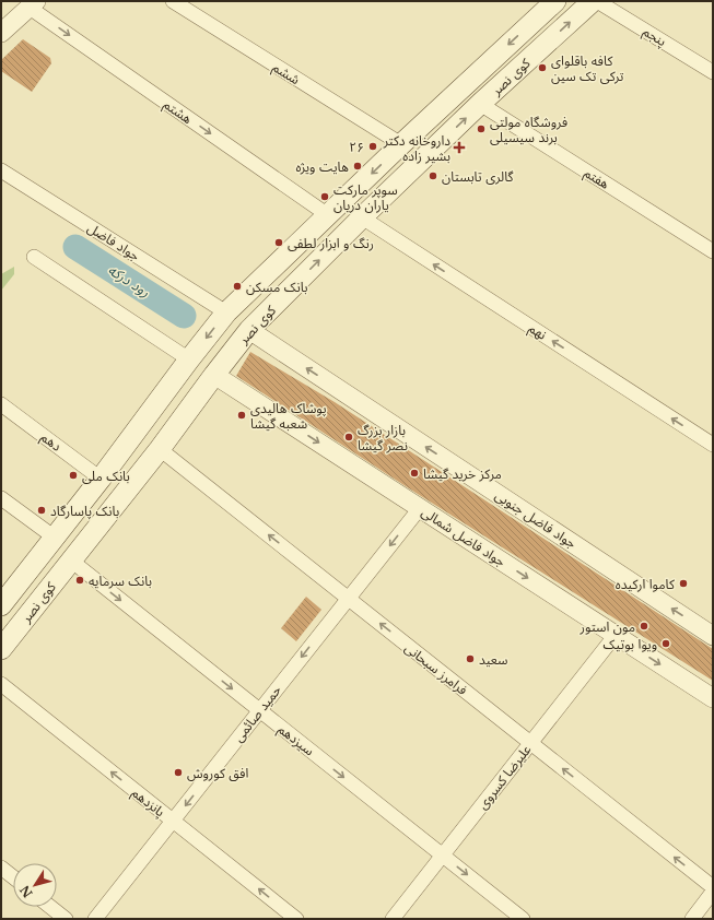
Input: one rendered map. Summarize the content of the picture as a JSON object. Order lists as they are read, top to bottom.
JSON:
{
  "streets": {
    "main road": ["کوی نصر"],
    "street": [
      "پنجم",
      "ششم",
      "هشتم",
      "هفتم",
      "جواد فاضل",
      "نهم",
      "دهم",
      "جواد فاضل جنوبی",
      "جواد فاضل شمالی",
      "فرامرز سبحانی",
      "حمید صائمی",
      "سیزدهم",
      "علیرضا کسروی",
      "پانزدهم"
    ]
  },
  "crossings": [
    ["ششم", "کوی نصر"],
    ["کوی نصر", "هشتم"],
    ["کوی نصر", "هفتم"],
    ["کوی نصر", "جواد فاضل"],
    ["کوی نصر", "نهم"],
    ["کوی نصر", "دهم"],
    ["کوی نصر", "جواد فاضل جنوبی"],
    ["کوی نصر", "جواد فاضل شمالی"],
    ["کوی نصر", "فرامرز سبحانی"],
    ["کوی نصر", "سیزدهم"],
    ["جواد فاضل شمالی", "حمید صائمی"],
    ["جواد فاضل شمالی", "علیرضا کسروی"],
    ["فرامرز سبحانی", "حمید صائمی"],
    ["فرامرز سبحانی", "علیرضا کسروی"],
    ["حمید صائمی", "سیزدهم"],
    ["حمید صائمی", "پانزدهم"],
    ["سیزدهم", "علیرضا کسروی"]
  ],
  "one_way": [
    "هشتم",
    "نهم",
    "جواد فاضل جنوبی",
    "جواد فاضل شمالی",
    "فرامرز سبحانی",
    "حمید صائمی",
    "سیزدهم",
    "پانزدهم"
  ],
  "water": ["رود درکه"],
  "places": {
    "other": [
      "کافه باقلوای ترکی تک سین",
      "فروشگاه مولتی برند سیسیلی",
      "۲۶",
      "هایت ویژه",
      "گالری تابستان",
      "سوپر مارکت یاران دریان",
      "رنگ و ابزار لطفی",
      "بانک مسکن",
      "پوشاک هالیدی شعبه گیشا",
      "بازار بزرگ نصر گیشا",
      "مرکز خرید گیشا",
      "بانک ملی",
      "بانک پاسارگاد",
      "بانک سرمایه",
      "کاموا ارکیده",
      "مون استور",
      "ویوا بوتیک",
      "سعید",
      "افق کوروش"
    ],
    "health": ["داروخانه دکتر بشیر زاده"]
  },
  "north": "bottom left"
}
